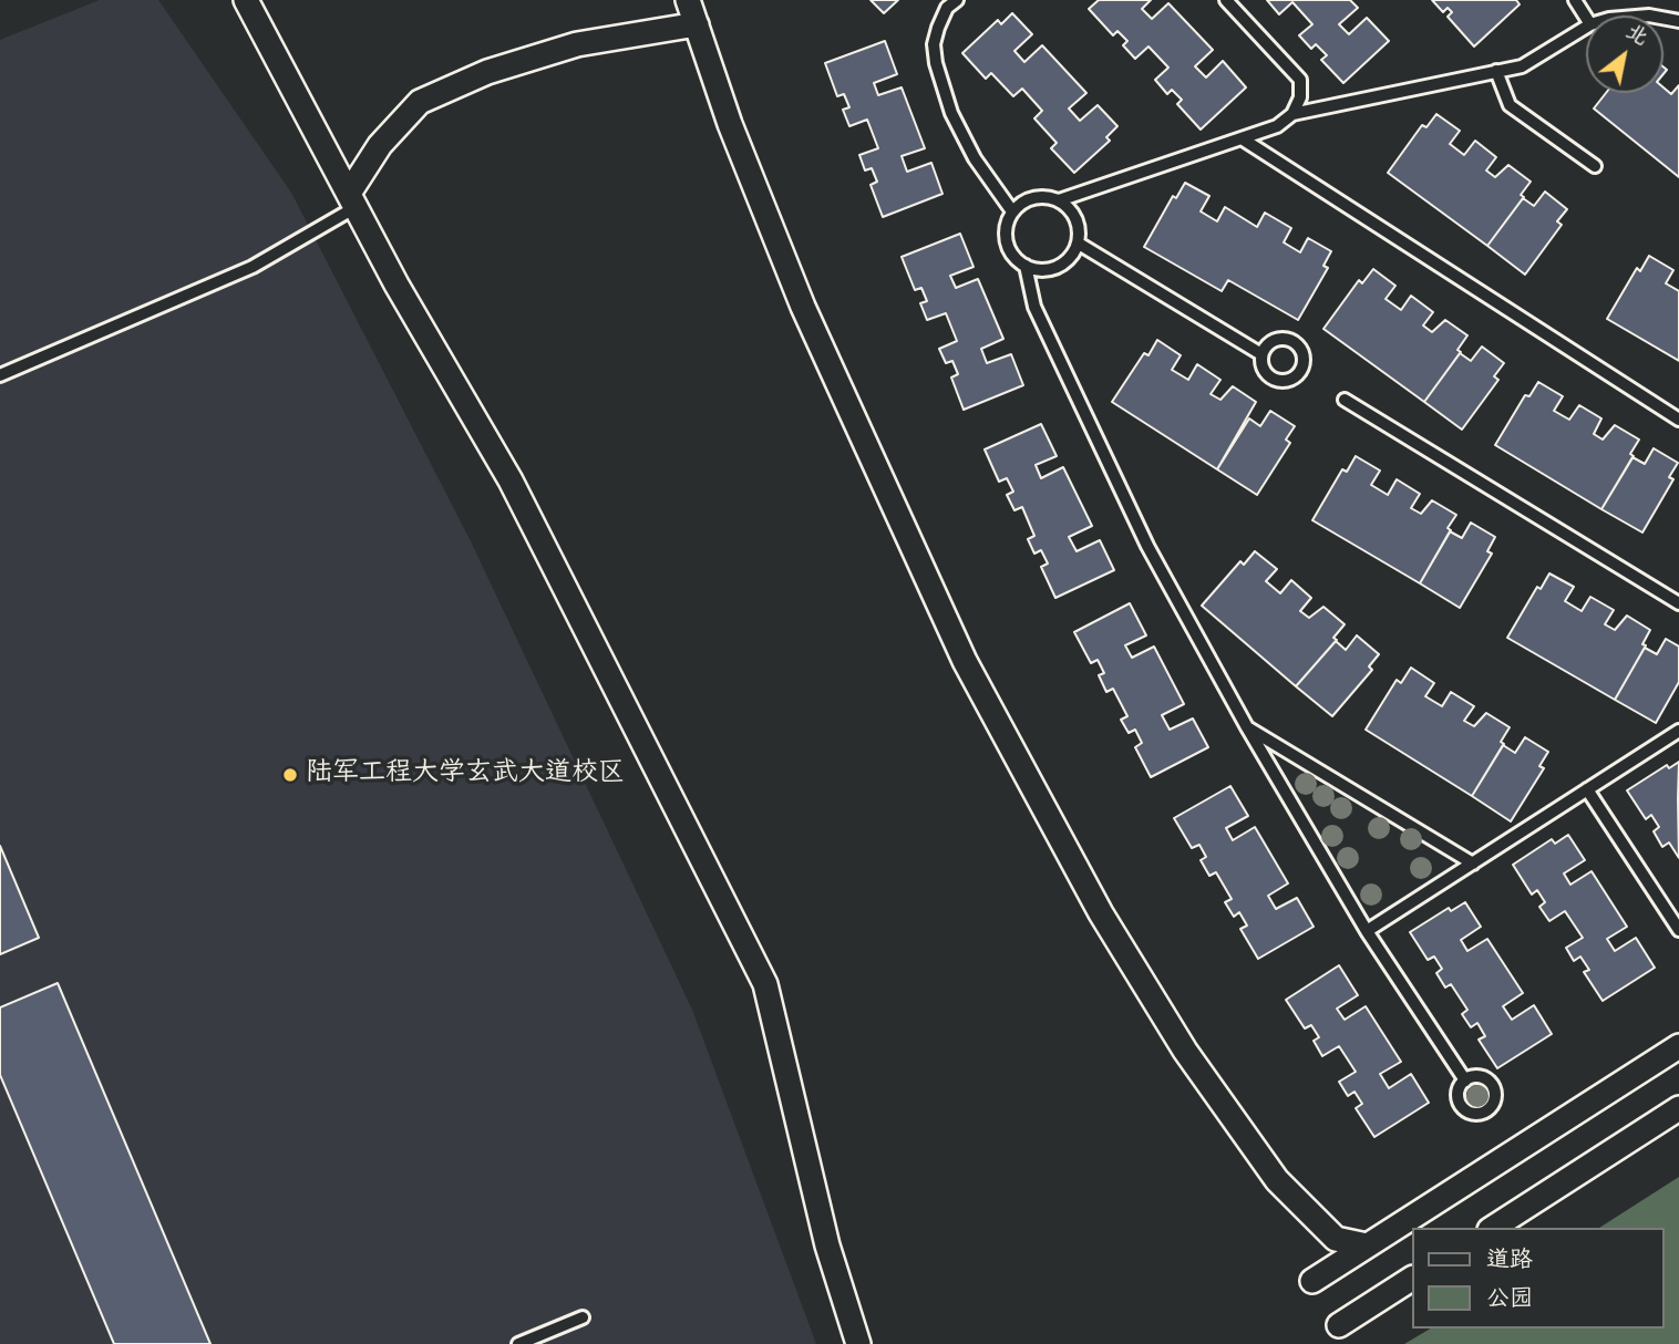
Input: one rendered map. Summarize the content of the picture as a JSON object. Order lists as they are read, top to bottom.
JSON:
{
  "places": ["陆军工程大学玄武大道校区"],
  "legend": ["道路", "公园"],
  "north": "top right"
}
